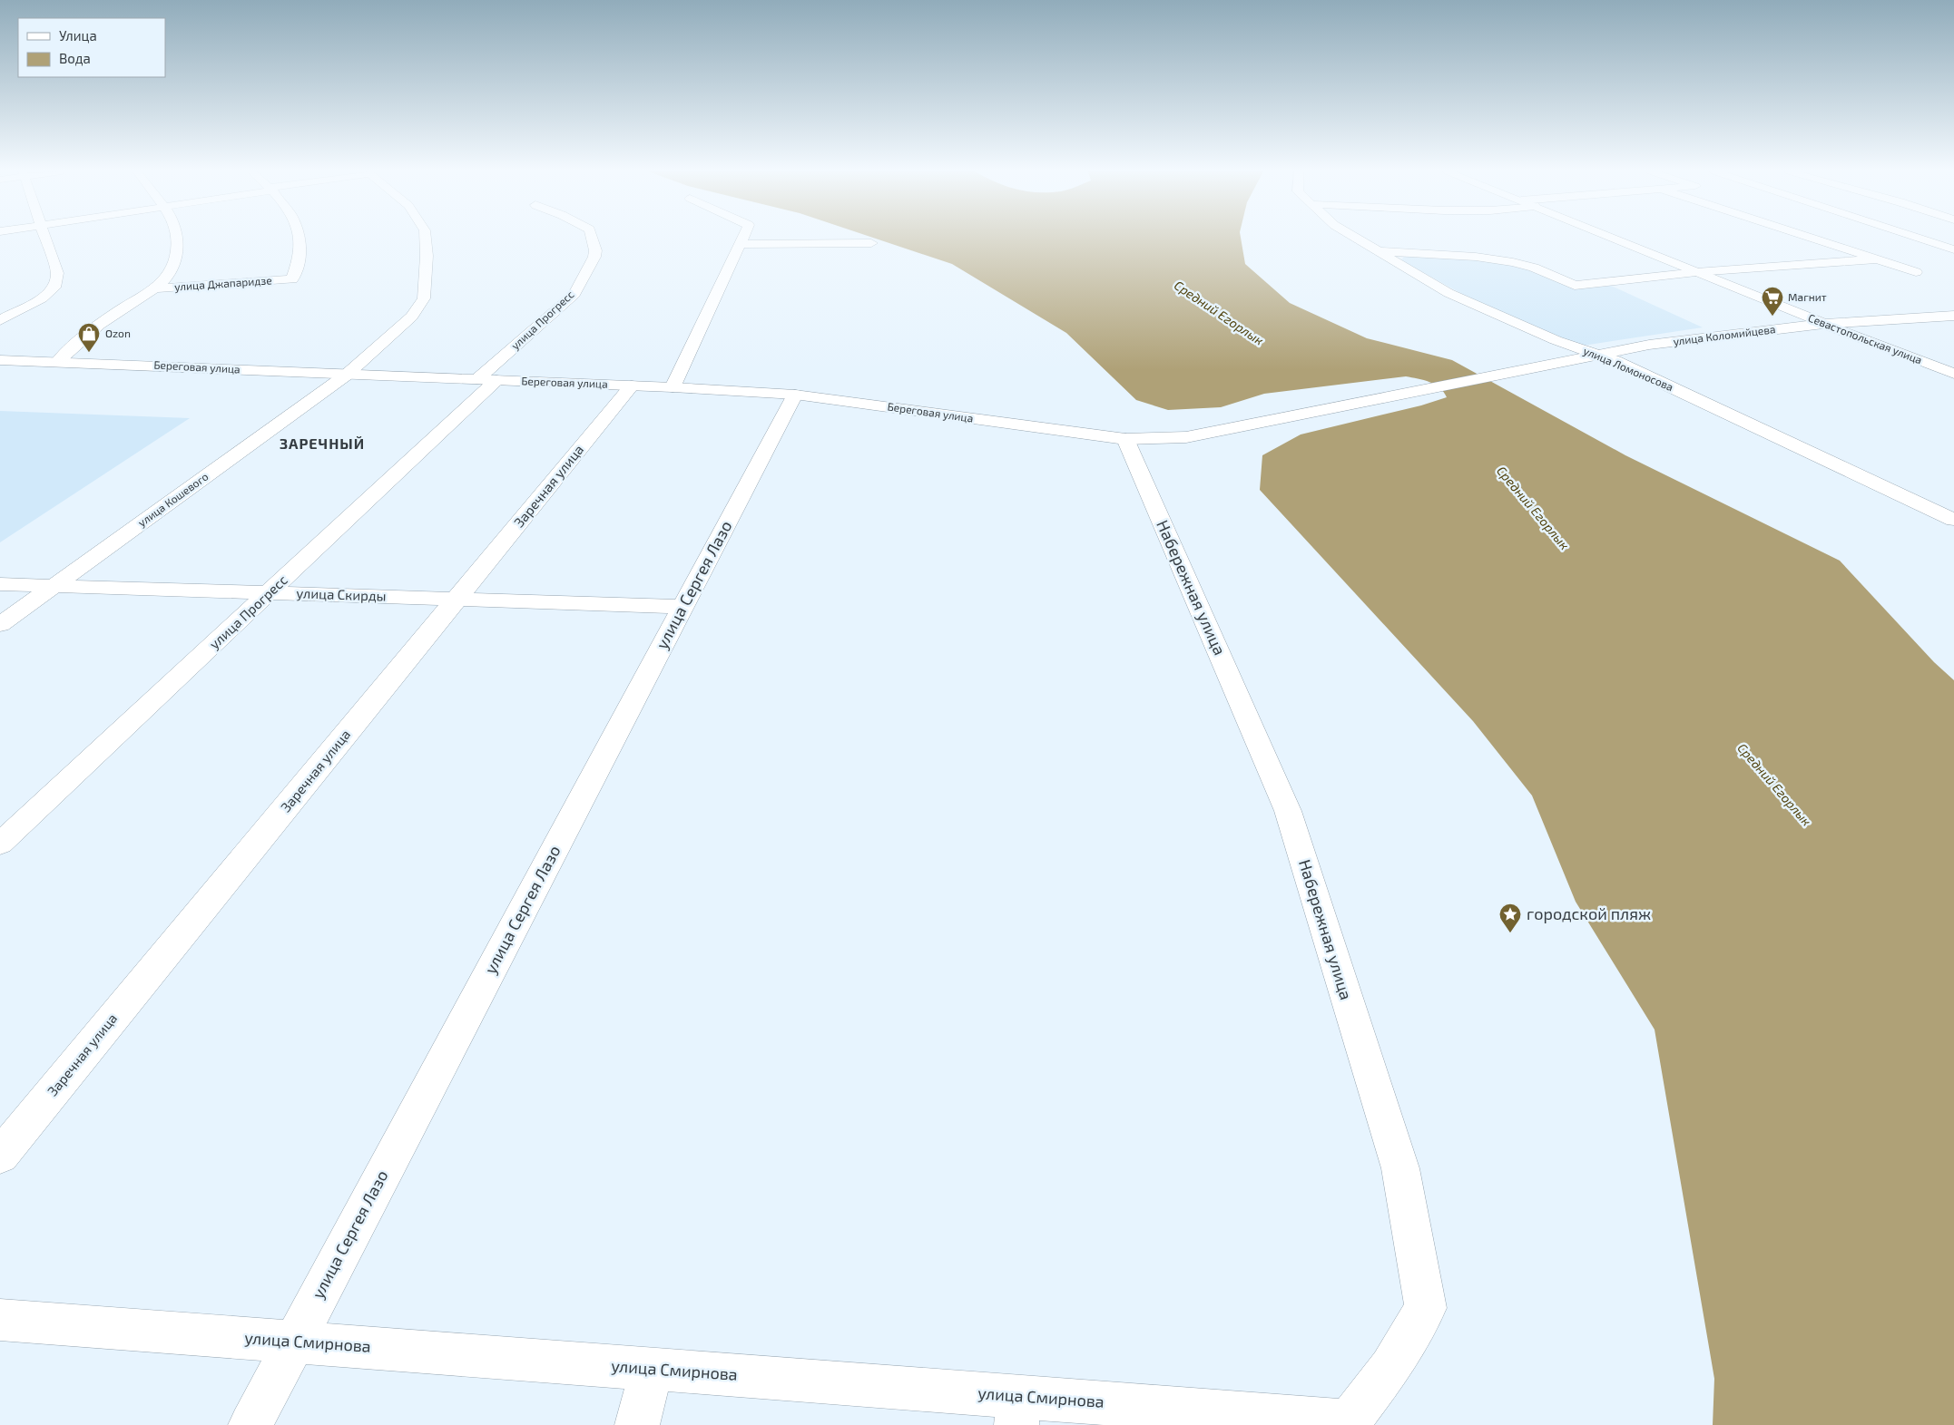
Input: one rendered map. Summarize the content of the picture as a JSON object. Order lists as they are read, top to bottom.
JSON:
{
  "streets": {
    "street": [
      "улица Джапаридзе",
      "улица Прогресс",
      "улица Коломийцева",
      "Севастопольская улица",
      "Береговая улица",
      "улица Ломоносова",
      "Заречная улица",
      "улица Кошевого",
      "улица Сергея Лазо",
      "Набережная улица",
      "улица Скирды",
      "улица Смирнова"
    ]
  },
  "crossings": [
    ["улица Прогресс", "Береговая улица"],
    ["улица Прогресс", "улица Скирды"],
    ["улица Коломийцева", "Севастопольская улица"],
    ["улица Коломийцева", "Береговая улица"],
    ["улица Коломийцева", "улица Ломоносова"],
    ["Береговая улица", "Заречная улица"],
    ["Береговая улица", "улица Кошевого"],
    ["Береговая улица", "улица Сергея Лазо"],
    ["Береговая улица", "Набережная улица"],
    ["Заречная улица", "улица Скирды"],
    ["улица Кошевого", "улица Скирды"],
    ["улица Сергея Лазо", "улица Скирды"],
    ["улица Сергея Лазо", "улица Смирнова"],
    ["Набережная улица", "улица Смирнова"]
  ],
  "districts": ["ЗАРЕЧНЫЙ"],
  "water": ["Средний Егорлык"],
  "places": {
    "supermarket": ["Магнит"],
    "shop": ["Ozon"],
    "place": ["городской пляж"]
  },
  "legend": ["Улица", "Вода"]
}
